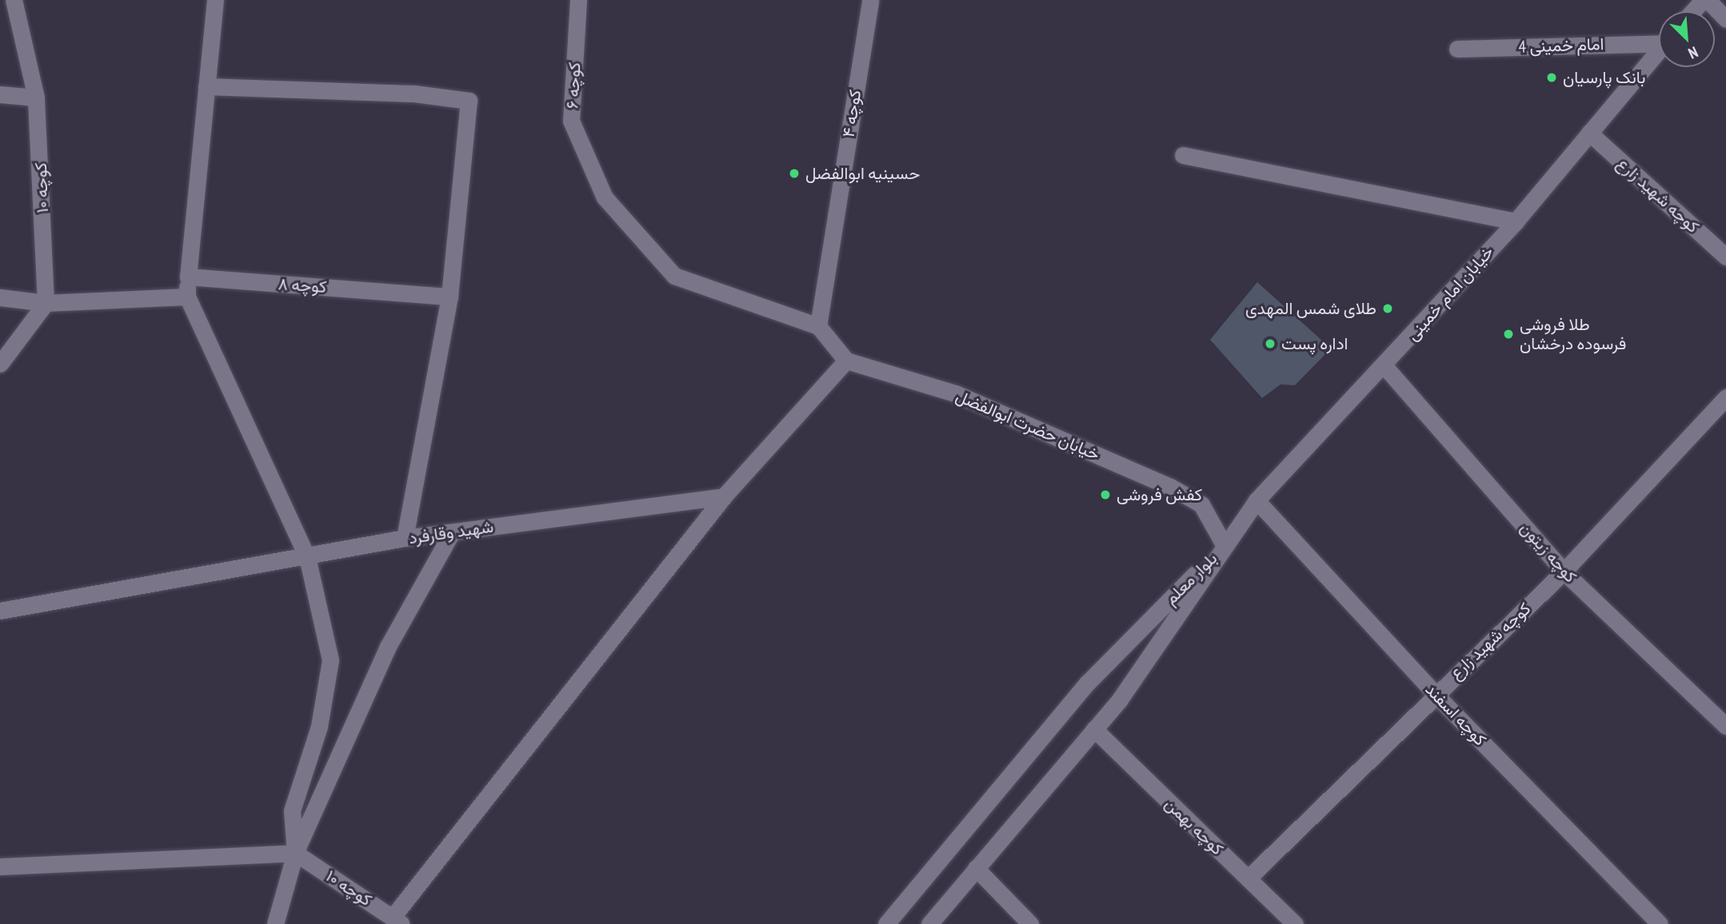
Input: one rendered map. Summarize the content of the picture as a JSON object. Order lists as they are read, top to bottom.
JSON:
{
  "streets": {
    "street": [
      "امام خمینی 4",
      "کوچه ۶",
      "کوچه ۴",
      "کوچه ۱۰",
      "کوچه شهید زارع",
      "کوچه ۸",
      "خیابان امام خمینی",
      "خیابان حضرت ابوالفضل",
      "شهید وقارفرد",
      "کوچه زیتون",
      "بلوار معلم",
      "کوچه اسفند",
      "کوچه بهمن"
    ]
  },
  "crossings": [
    ["کوچه ۶", "کوچه ۴"],
    ["کوچه شهید زارع", "خیابان امام خمینی"],
    ["کوچه شهید زارع", "کوچه زیتون"],
    ["کوچه شهید زارع", "کوچه اسفند"],
    ["کوچه شهید زارع", "کوچه بهمن"],
    ["خیابان امام خمینی", "خیابان حضرت ابوالفضل"],
    ["خیابان امام خمینی", "کوچه زیتون"],
    ["خیابان امام خمینی", "بلوار معلم"],
    ["خیابان امام خمینی", "کوچه اسفند"],
    ["خیابان حضرت ابوالفضل", "بلوار معلم"],
    ["بلوار معلم", "کوچه بهمن"]
  ],
  "places": [
    "بانک پارسیان",
    "حسینیه ابوالفضل",
    "طلای شمس المهدی",
    "طلا فروشی فرسوده درخشان",
    "اداره پست",
    "کفش فروشی"
  ],
  "north": "bottom right"
}
